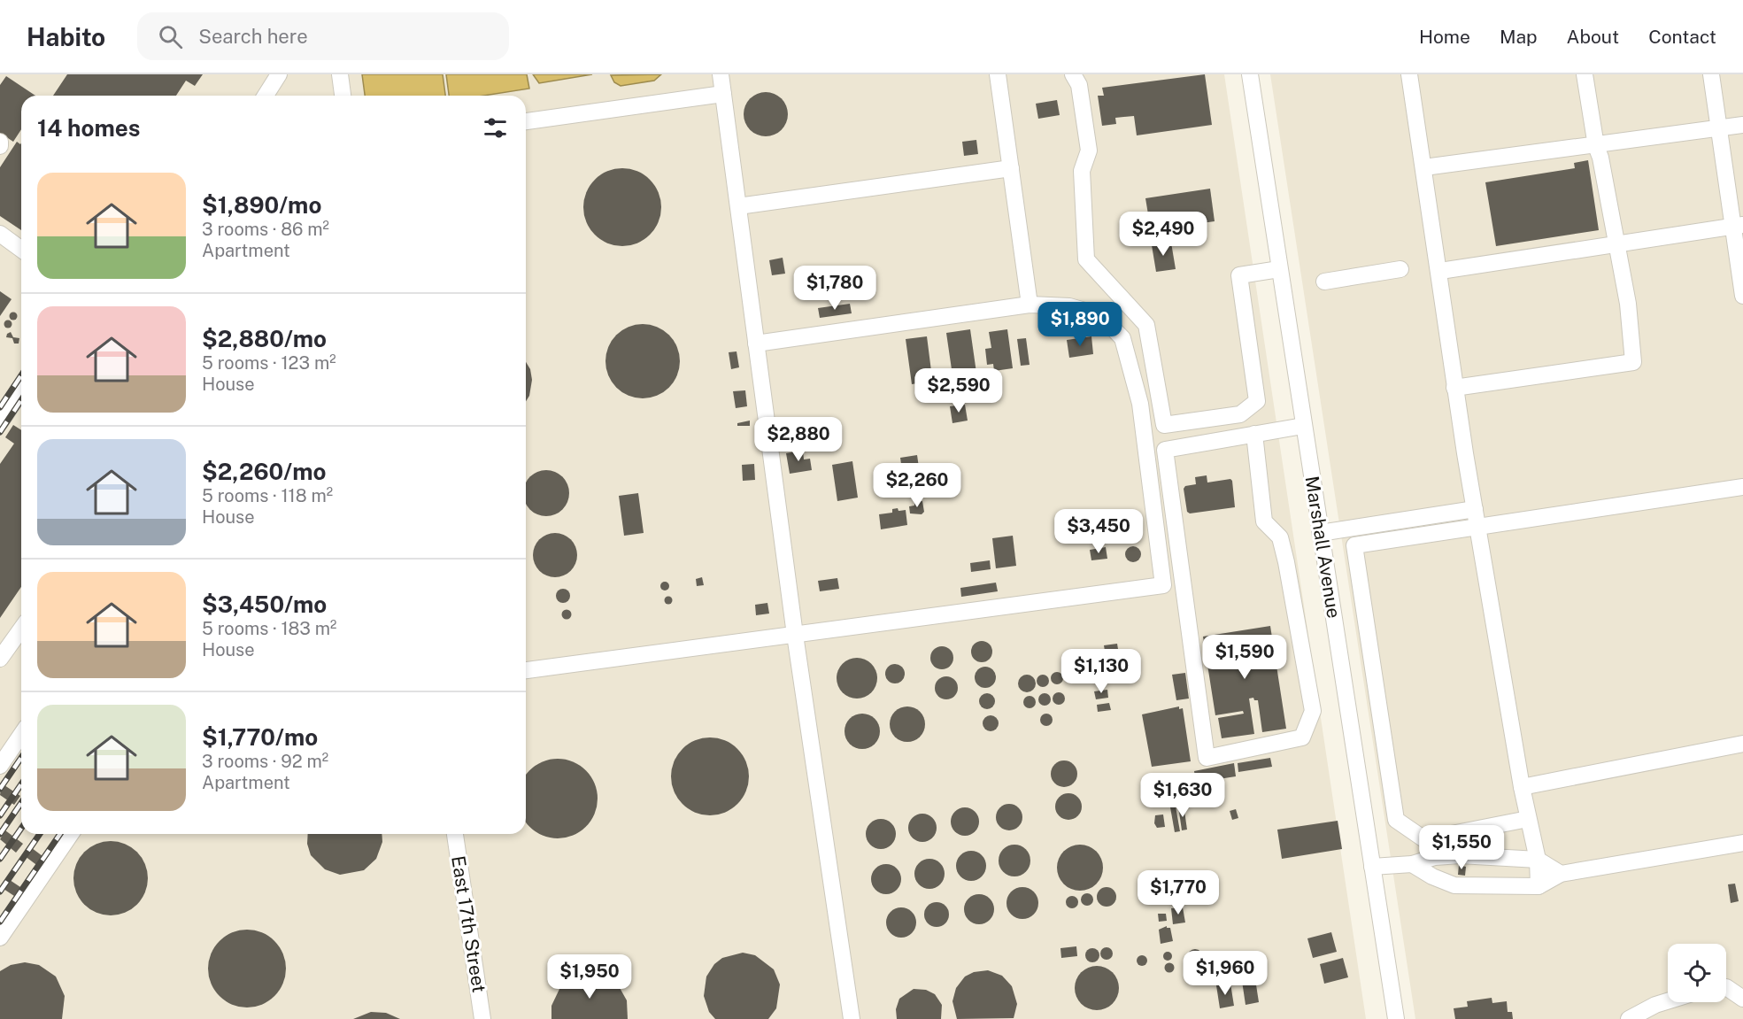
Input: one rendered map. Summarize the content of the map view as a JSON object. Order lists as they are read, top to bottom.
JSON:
{
  "streets": {
    "street": ["Marshall Avenue", "East 17th Street"]
  },
  "page": {
    "header": "Habito",
    "search": "Search here",
    "nav": [
      "Home",
      "Map",
      "About",
      "Contact"
    ],
    "heading": "14 homes",
    "list": [
      {
        "name": "$1,890/mo",
        "note": "3 rooms · 86 m² · Apartment"
      },
      {
        "name": "$2,880/mo",
        "note": "5 rooms · 123 m² · House"
      },
      {
        "name": "$2,260/mo",
        "note": "5 rooms · 118 m² · House"
      },
      {
        "name": "$3,450/mo",
        "note": "5 rooms · 183 m² · House"
      },
      {
        "name": "$1,770/mo",
        "note": "3 rooms · 92 m² · Apartment"
      }
    ],
    "price": [
      "$2,490",
      "$1,780",
      "$1,890",
      "$2,590",
      "$2,880",
      "$2,260",
      "$3,450",
      "$1,590",
      "$1,130",
      "$1,630",
      "$1,550",
      "$1,770",
      "$1,960",
      "$1,950"
    ]
  }
}
